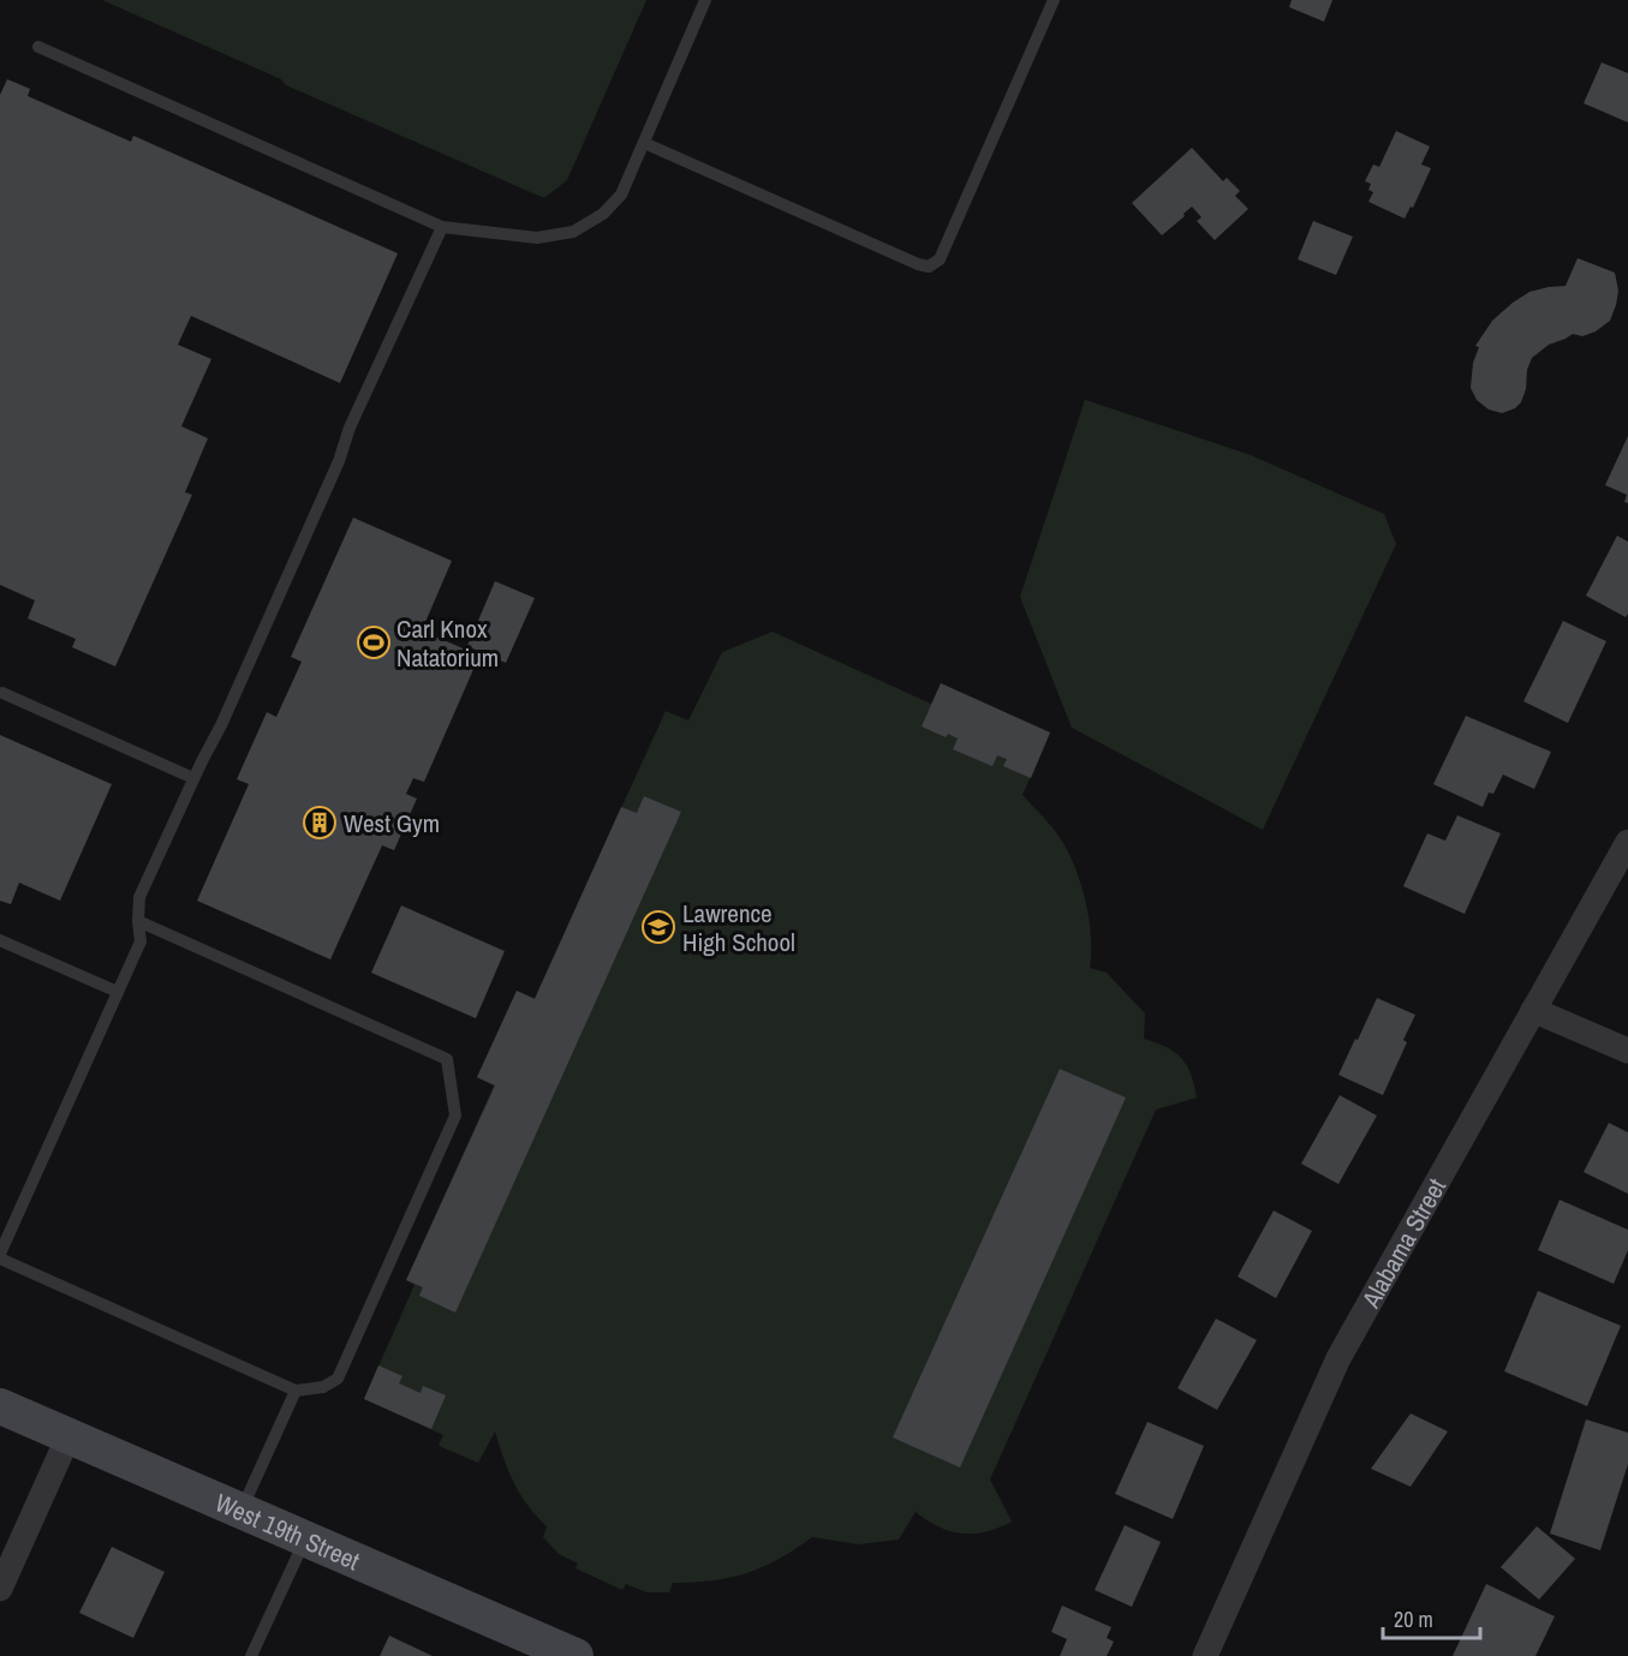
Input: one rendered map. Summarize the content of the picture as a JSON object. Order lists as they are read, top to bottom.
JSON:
{
  "streets": {
    "main road": ["West 19th Street"],
    "street": ["Alabama Street"]
  },
  "places": {
    "sports": ["Carl Knox Natatorium"],
    "building": ["West Gym"],
    "school or university": ["Lawrence High School"]
  },
  "scale_bar": "20 m"
}
